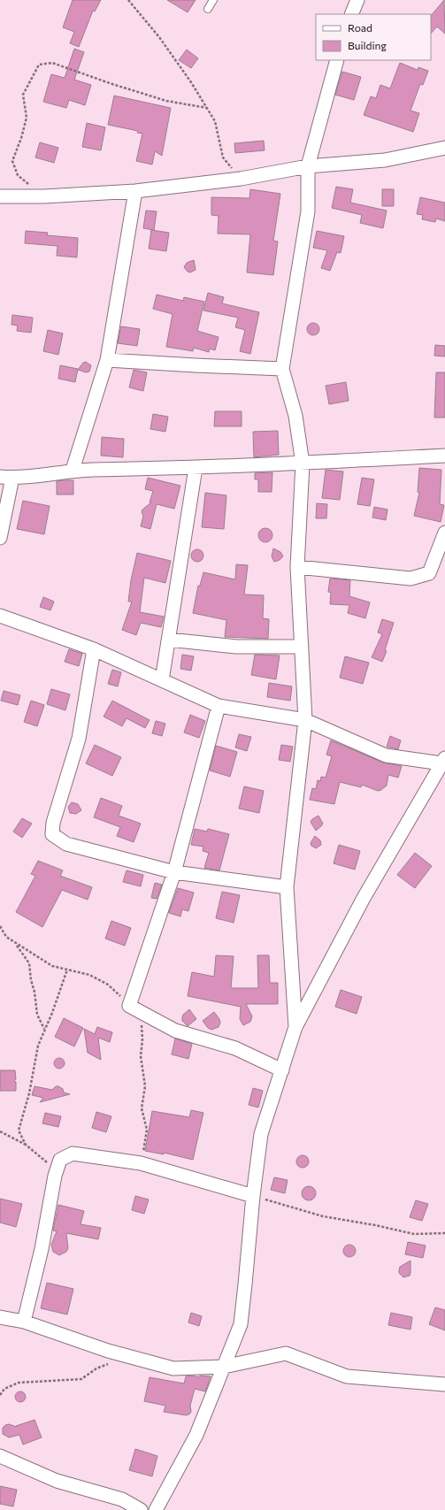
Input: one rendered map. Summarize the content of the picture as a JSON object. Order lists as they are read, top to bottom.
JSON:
{
  "legend": ["Road", "Building"]
}
